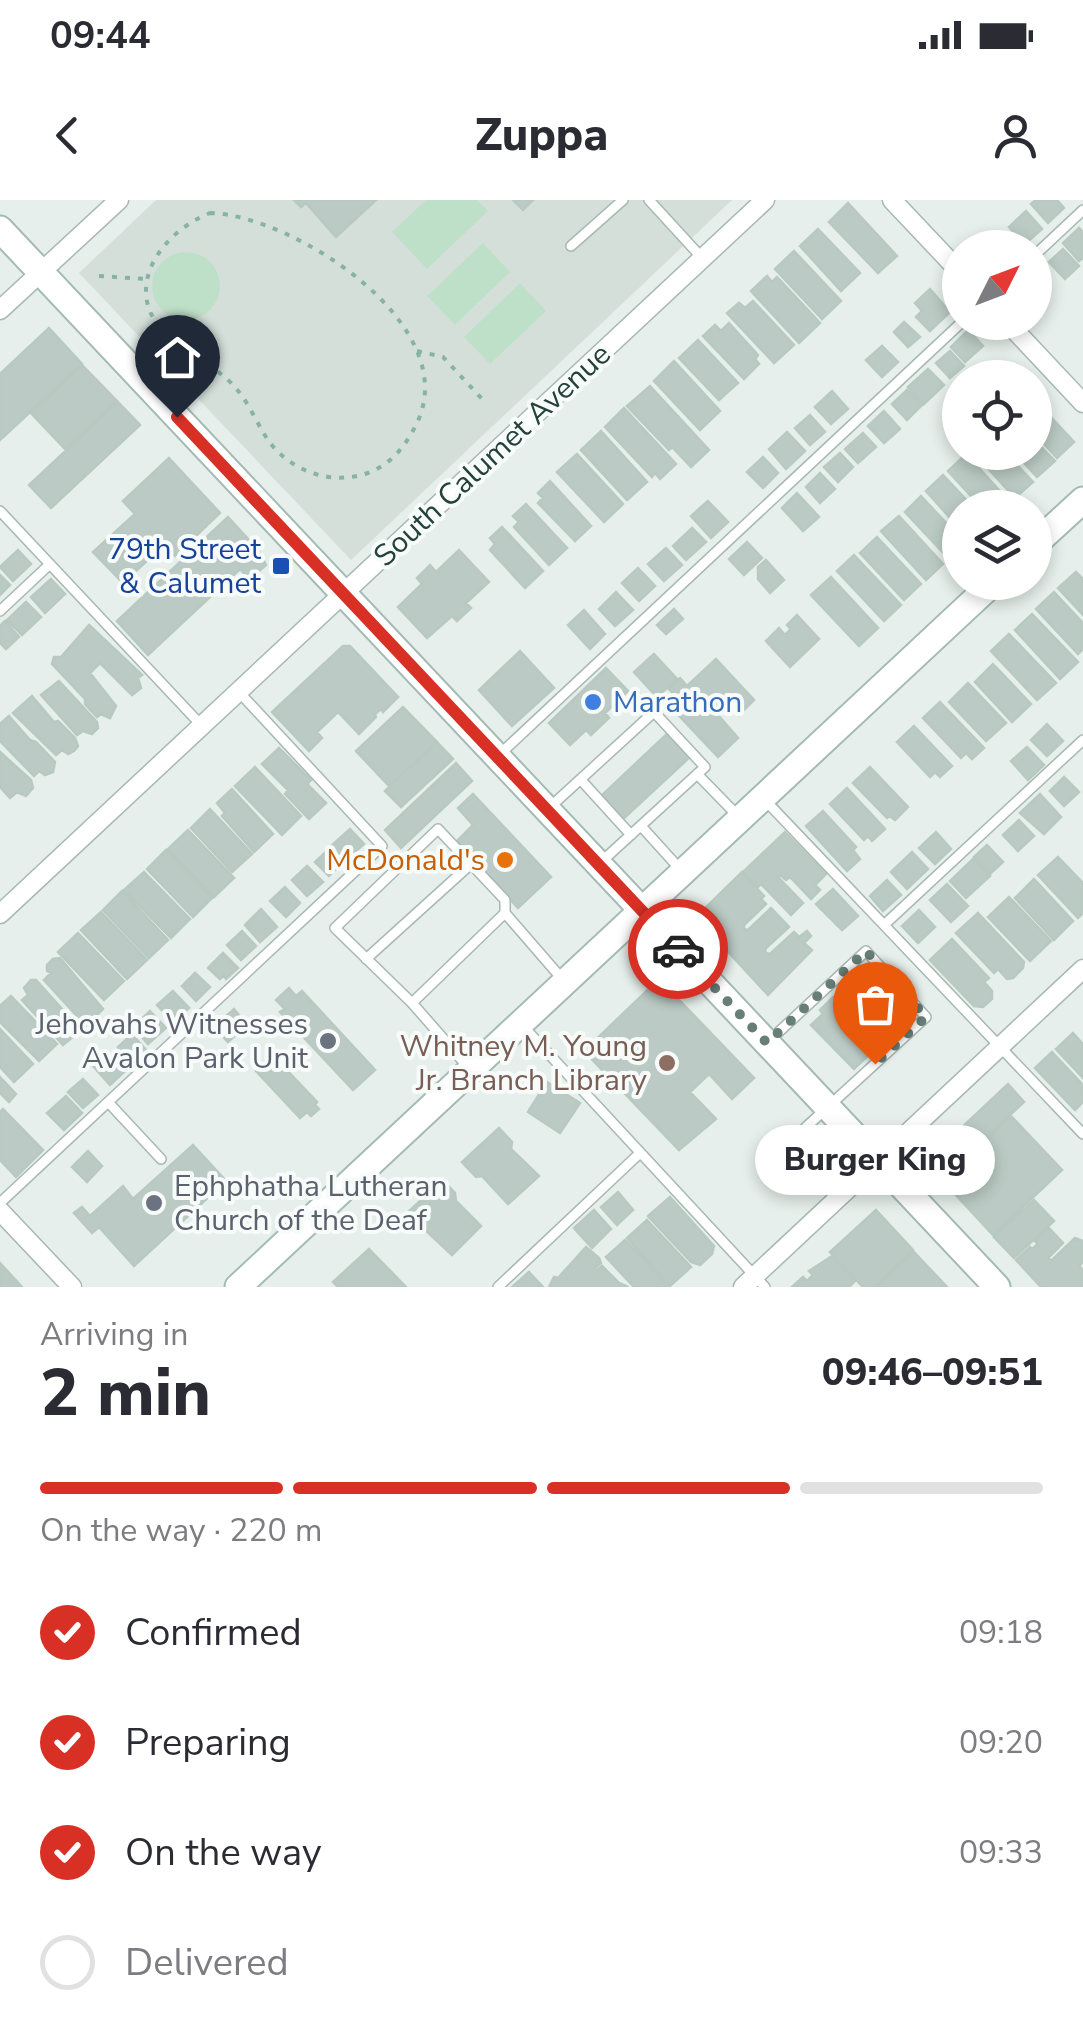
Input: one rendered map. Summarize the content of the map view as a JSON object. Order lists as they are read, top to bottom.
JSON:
{
  "streets": {
    "street": ["South Calumet Avenue"]
  },
  "places": {
    "transit": ["79th Street & Calumet"],
    "other": [
      "Marathon",
      "McDonald's",
      "Jehovahs Witnesses Avalon Park Unit",
      "Whitney M. Young Jr. Branch Library",
      "Burger King",
      "Ephphatha Lutheran Church of the Deaf"
    ]
  },
  "north": "top right",
  "page": {
    "status": "09:44",
    "header": "Zuppa",
    "bubble": "Burger King",
    "heading": ["2 min", "Arriving in", "09:46–09:51"],
    "bar": "On the way · 220 m",
    "list": [
      ["Confirmed", "09:18"],
      ["Preparing", "09:20"],
      ["On the way", "09:33"],
      "Delivered"
    ]
  }
}
